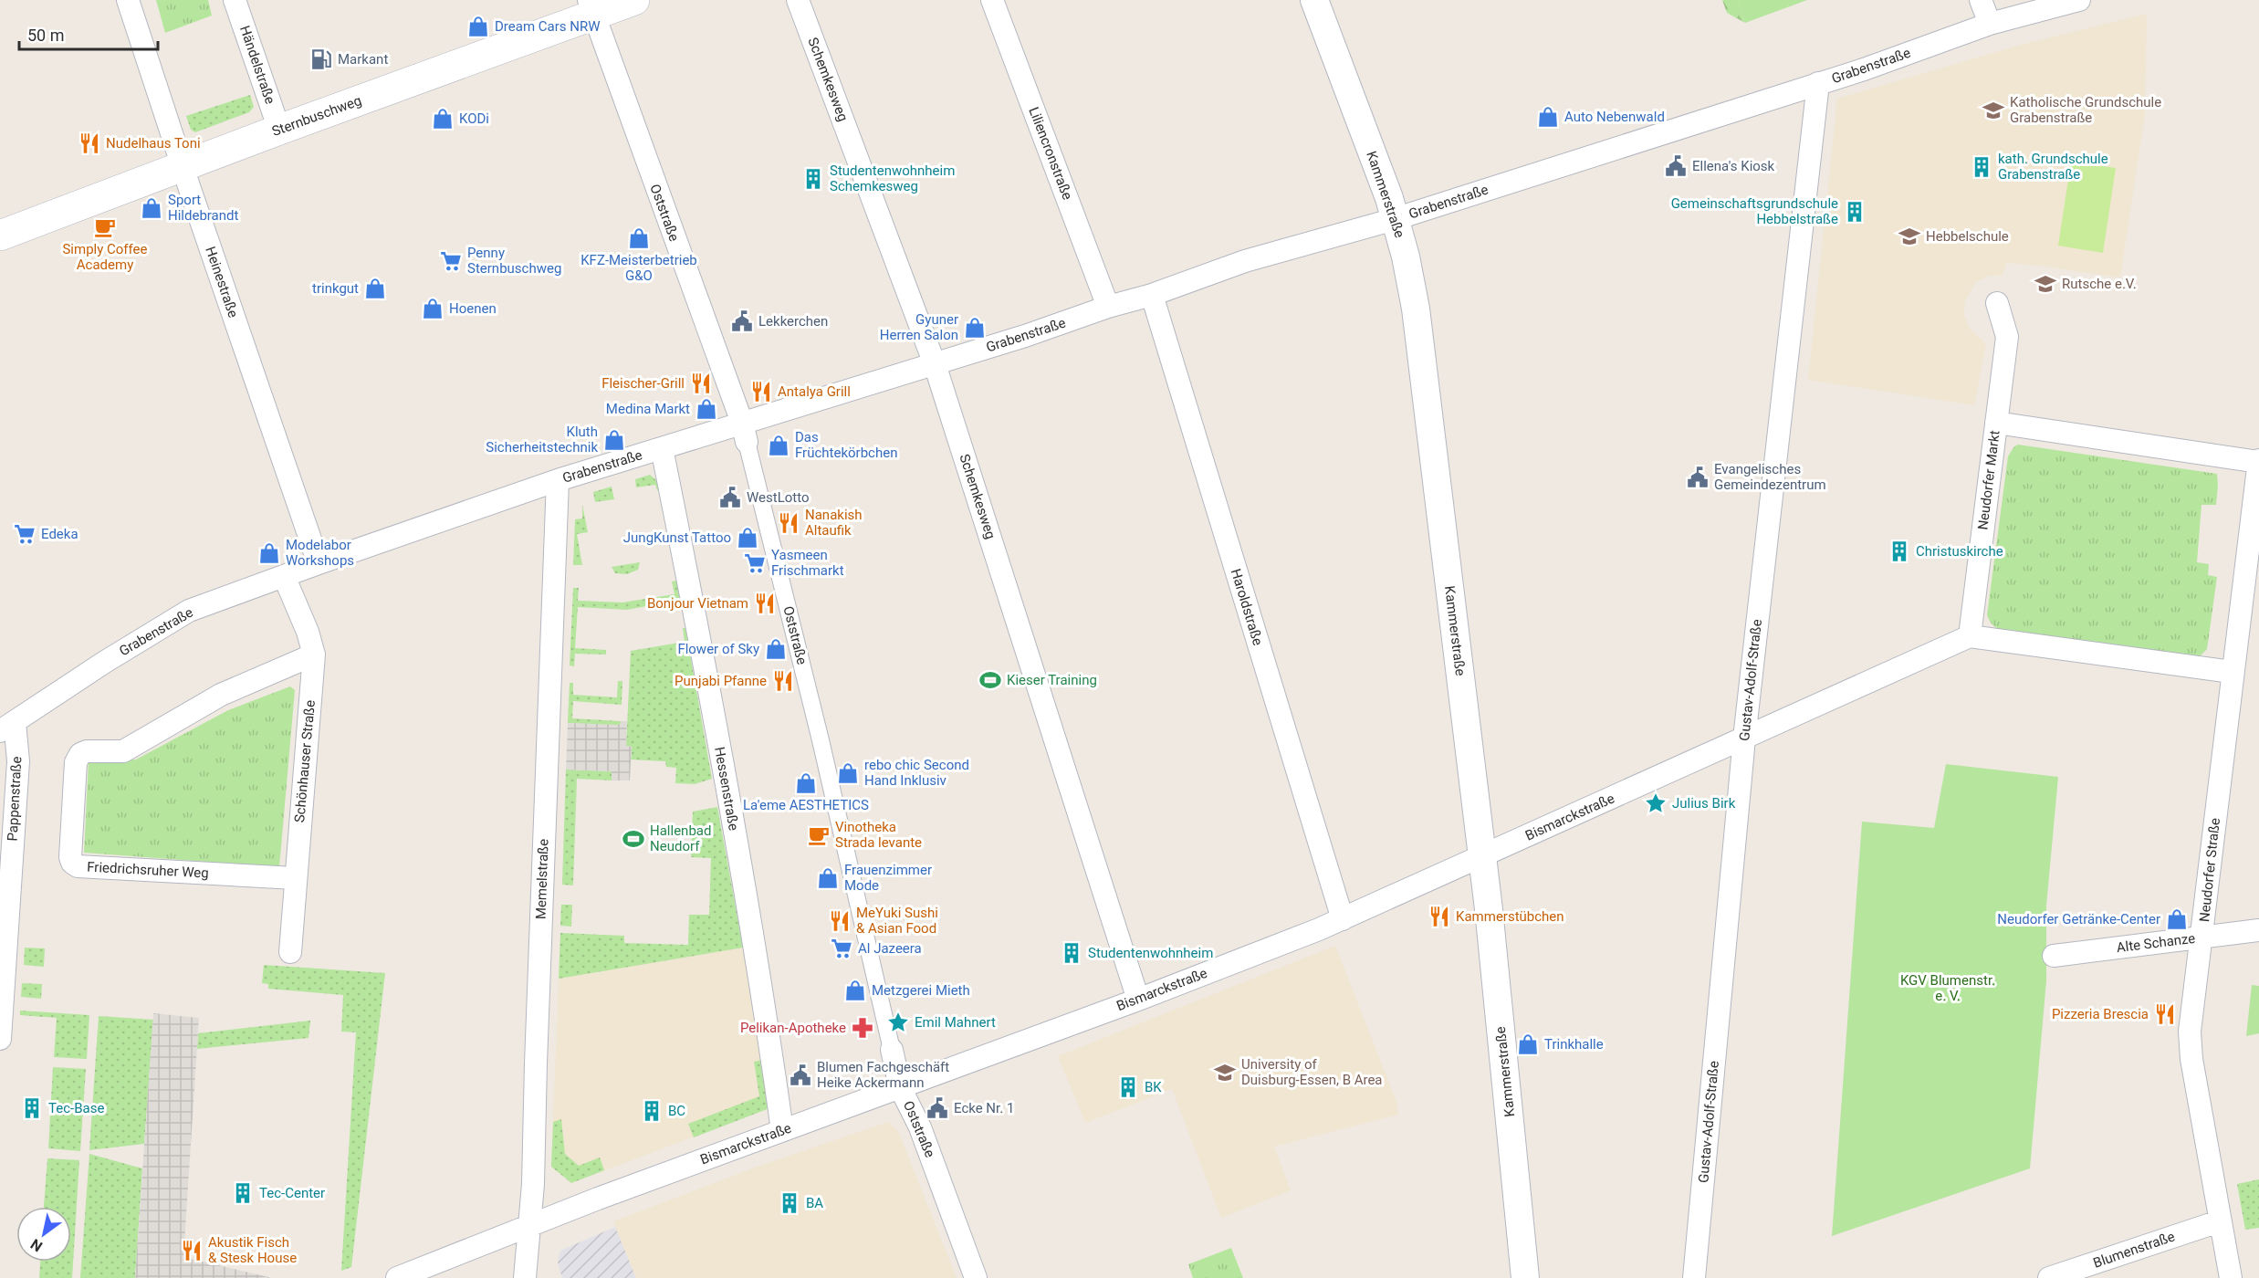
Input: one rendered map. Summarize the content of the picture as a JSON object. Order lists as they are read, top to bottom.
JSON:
{
  "streets": {
    "main road": ["Sternbuschweg"],
    "street": [
      "Händelstraße",
      "Grabenstraße",
      "Schemkesweg",
      "Liliencronstraße",
      "Kammerstraße",
      "Oststraße",
      "Heinestraße",
      "Neudorfer Markt",
      "Haroldstraße",
      "Gustav-Adolf-Straße",
      "Schönhauser Straße",
      "Hessenstraße",
      "Pappenstraße",
      "Bismarckstraße",
      "Friedrichsruher Weg",
      "Neudorfer Straße",
      "Memelstraße",
      "Alte Schanze",
      "Blumenstraße"
    ]
  },
  "crossings": [
    ["Händelstraße", "Sternbuschweg"],
    ["Grabenstraße", "Schemkesweg"],
    ["Grabenstraße", "Liliencronstraße"],
    ["Grabenstraße", "Kammerstraße"],
    ["Grabenstraße", "Oststraße"],
    ["Grabenstraße", "Heinestraße"],
    ["Grabenstraße", "Haroldstraße"],
    ["Grabenstraße", "Gustav-Adolf-Straße"],
    ["Grabenstraße", "Schönhauser Straße"],
    ["Grabenstraße", "Hessenstraße"],
    ["Grabenstraße", "Pappenstraße"],
    ["Grabenstraße", "Memelstraße"],
    ["Schemkesweg", "Bismarckstraße"],
    ["Sternbuschweg", "Oststraße"],
    ["Sternbuschweg", "Heinestraße"],
    ["Kammerstraße", "Bismarckstraße"],
    ["Oststraße", "Bismarckstraße"],
    ["Neudorfer Markt", "Bismarckstraße"],
    ["Neudorfer Markt", "Neudorfer Straße"],
    ["Haroldstraße", "Bismarckstraße"],
    ["Gustav-Adolf-Straße", "Bismarckstraße"],
    ["Schönhauser Straße", "Friedrichsruher Weg"],
    ["Hessenstraße", "Bismarckstraße"],
    ["Bismarckstraße", "Memelstraße"],
    ["Neudorfer Straße", "Alte Schanze"],
    ["Neudorfer Straße", "Blumenstraße"]
  ],
  "parks": ["KGV Blumenstr. e. V."],
  "places": {
    "shop": [
      "Dream Cars NRW",
      "Auto Nebenwald",
      "KODi",
      "Sport Hildebrandt",
      "KFZ-Meisterbetrieb G&O",
      "trinkgut",
      "Hoenen",
      "Gyuner Herren Salon",
      "Medina Markt",
      "Kluth Sicherheitstechnik",
      "Das Früchtekörbchen",
      "JungKunst Tattoo",
      "Modelabor Workshops",
      "Flower of Sky",
      "rebo chic Second Hand Inklusiv",
      "La'eme AESTHETICS",
      "Frauenzimmer Mode",
      "Neudorfer Getränke-Center",
      "Metzgerei Mieth",
      "Trinkhalle"
    ],
    "fuel station": ["Markant"],
    "school or university": [
      "Katholische Grundschule Grabenstraße",
      "Hebbelschule",
      "Rutsche e.V.",
      "University of Duisburg-Essen, B Area"
    ],
    "restaurant": [
      "Nudelhaus Toni",
      "Fleischer-Grill",
      "Antalya Grill",
      "Nanakish Altaufik",
      "Bonjour Vietnam",
      "Punjabi Pfanne",
      "Kammerstübchen",
      "MeYuki Sushi & Asian Food",
      "Pizzeria Brescia",
      "Akustik Fisch & Stesk House"
    ],
    "public building": [
      "Ellena's Kiosk",
      "Lekkerchen",
      "Evangelisches Gemeindezentrum",
      "WestLotto",
      "Blumen Fachgeschäft Heike Ackermann",
      "Ecke Nr. 1"
    ],
    "building": [
      "kath. Grundschule Grabenstraße",
      "Studentenwohnheim Schemkesweg",
      "Gemeinschaftsgrundschule Hebbelstraße",
      "Christuskirche",
      "Studentenwohnheim",
      "BK",
      "Tec-Base",
      "BC",
      "Tec-Center",
      "BA"
    ],
    "cafe": ["Simply Coffee Academy", "Vinotheka Strada levante"],
    "supermarket": [
      "Penny Sternbuschweg",
      "Edeka",
      "Yasmeen Frischmarkt",
      "Al Jazeera"
    ],
    "sports": ["Kieser Training", "Hallenbad Neudorf"],
    "place": ["Julius Birk", "Emil Mahnert"],
    "pharmacy": ["Pelikan-Apotheke"]
  },
  "scale_bar": "50 m",
  "north": "bottom left"
}
